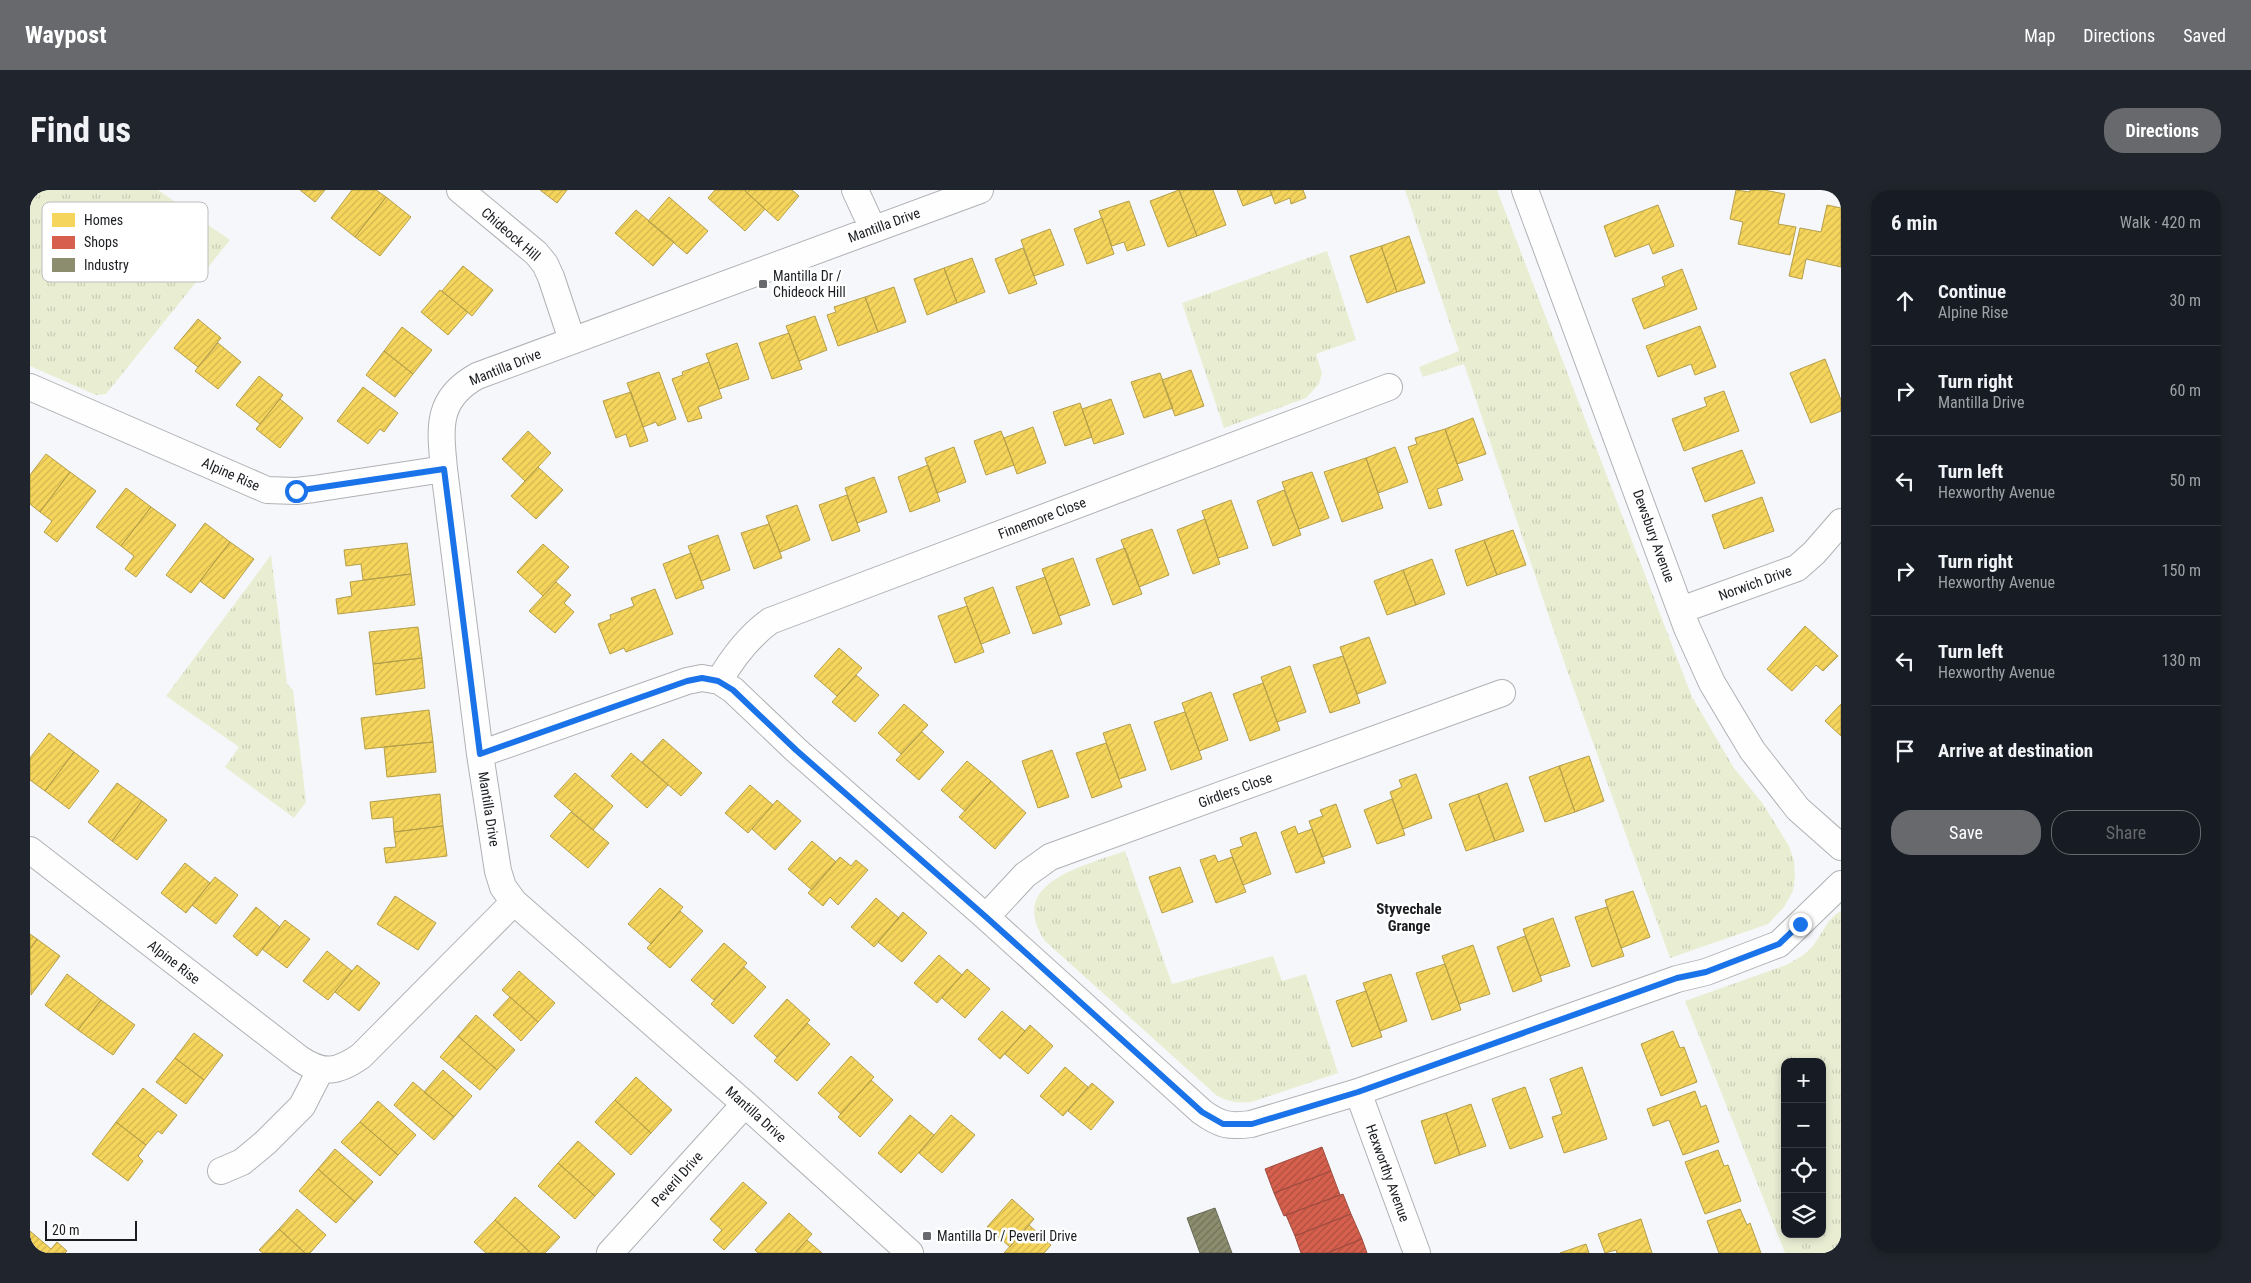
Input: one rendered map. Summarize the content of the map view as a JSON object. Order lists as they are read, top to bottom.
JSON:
{
  "streets": {
    "street": [
      "Mantilla Drive",
      "Chideock Hill",
      "Alpine Rise",
      "Finnemore Close",
      "Dewsbury Avenue",
      "Norwich Drive",
      "Girdlers Close",
      "Hexworthy Avenue",
      "Peveril Drive"
    ]
  },
  "crossings": [
    ["Mantilla Drive", "Chideock Hill"],
    ["Mantilla Drive", "Alpine Rise"],
    ["Mantilla Drive", "Peveril Drive"],
    ["Dewsbury Avenue", "Norwich Drive"]
  ],
  "districts": ["Styvechale Grange"],
  "places": {
    "transit": ["Mantilla Dr / Chideock Hill", "Mantilla Dr / Peveril Drive"]
  },
  "legend": ["Homes", "Shops", "Industry"],
  "scale_bar": "20 m",
  "page": {
    "header": "Waypost",
    "nav": ["Map", "Directions", "Saved"],
    "buttons": [
      "Directions",
      ["Save", "Share"]
    ],
    "title": "Find us",
    "heading": ["6 min", "Walk · 420 m"],
    "list": [
      ["Continue", "Alpine Rise", "30 m"],
      ["Turn right", "Mantilla Drive", "60 m"],
      ["Turn left", "Hexworthy Avenue", "50 m"],
      ["Turn right", "Hexworthy Avenue", "150 m"],
      ["Turn left", "Hexworthy Avenue", "130 m"],
      "Arrive at destination"
    ],
    "map_buttons": ["+", "−"],
    "scale": "20 m"
  }
}
